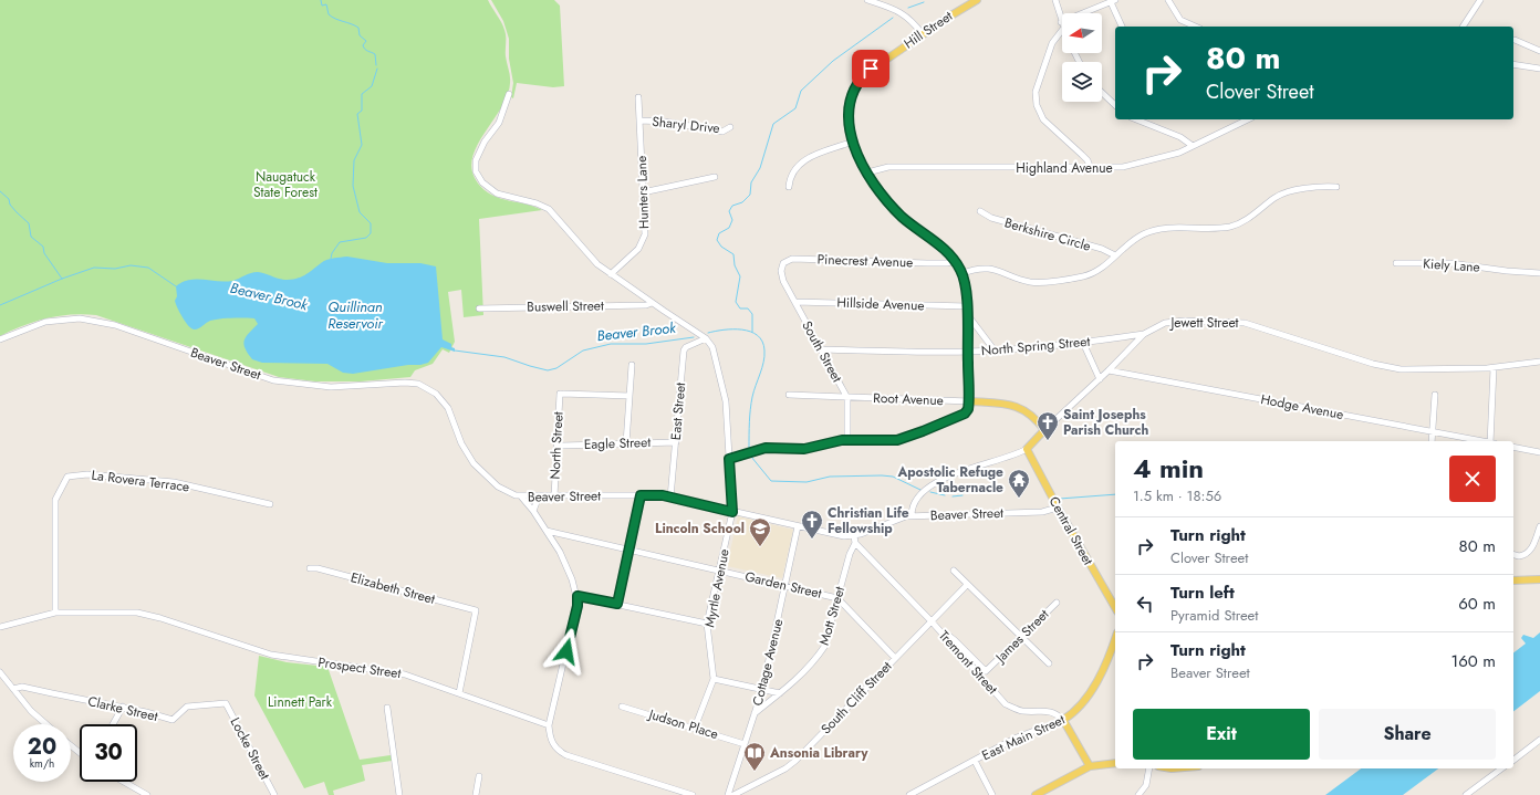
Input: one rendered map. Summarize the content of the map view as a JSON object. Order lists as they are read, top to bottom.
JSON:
{
  "streets": {
    "main road": [
      "Hill Street",
      "Jewett Street",
      "Root Avenue",
      "Central Street",
      "East Main Street"
    ],
    "street": [
      "Sharyl Drive",
      "Highland Avenue",
      "Hunters Lane",
      "Berkshire Circle",
      "Pinecrest Avenue",
      "Kiely Lane",
      "Hillside Avenue",
      "Buswell Street",
      "North Spring Street",
      "South Street",
      "Beaver Street",
      "Hodge Avenue",
      "East Street",
      "Eagle Street",
      "North Street",
      "La Rovera Terrace",
      "Garden Street",
      "Elizabeth Street",
      "Myrtle Avenue",
      "Mott Street",
      "James Street",
      "Cottage Avenue",
      "Tremont Street",
      "Prospect Street",
      "South Cliff Street",
      "Clarke Street",
      "Judson Place",
      "Locke Street"
    ]
  },
  "crossings": [
    ["Hill Street", "Highland Avenue"],
    ["Hill Street", "Pinecrest Avenue"],
    ["Hill Street", "Hillside Avenue"],
    ["Hill Street", "North Spring Street"],
    ["Hill Street", "Root Avenue"],
    ["Sharyl Drive", "Hunters Lane"],
    ["Pinecrest Avenue", "South Street"],
    ["Hillside Avenue", "South Street"],
    ["Jewett Street", "North Spring Street"],
    ["Jewett Street", "Beaver Street"],
    ["Jewett Street", "Root Avenue"],
    ["Jewett Street", "Hodge Avenue"],
    ["Jewett Street", "Central Street"],
    ["North Spring Street", "South Street"],
    ["South Street", "Root Avenue"],
    ["Beaver Street", "East Street"],
    ["Beaver Street", "North Street"],
    ["Beaver Street", "Central Street"],
    ["Beaver Street", "Myrtle Avenue"],
    ["Beaver Street", "Cottage Avenue"],
    ["East Street", "Eagle Street"],
    ["East Street", "Myrtle Avenue"],
    ["Eagle Street", "North Street"],
    ["La Rovera Terrace", "Prospect Street"],
    ["Garden Street", "Myrtle Avenue"],
    ["Garden Street", "Mott Street"],
    ["Garden Street", "Cottage Avenue"],
    ["Elizabeth Street", "Prospect Street"],
    ["Myrtle Avenue", "Judson Place"],
    ["Mott Street", "Cottage Avenue"],
    ["Mott Street", "Tremont Street"],
    ["James Street", "Tremont Street"],
    ["James Street", "South Cliff Street"],
    ["Cottage Avenue", "Judson Place"],
    ["Tremont Street", "South Cliff Street"],
    ["Tremont Street", "East Main Street"],
    ["Clarke Street", "Locke Street"]
  ],
  "water": ["Beaver Brook", "Quillinan Reservoir"],
  "parks": ["Naugatuck State Forest", "Linnett Park"],
  "places": {
    "church": ["Saint Josephs Parish Church", "Christian Life Fellowship"],
    "temple": ["Apostolic Refuge Tabernacle"],
    "school or university": ["Lincoln School"],
    "library": ["Ansonia Library"]
  },
  "north": "left",
  "page": {
    "turn": ["80 m", "Clover Street"],
    "heading": ["4 min", "1.5 km · 18:56"],
    "list": [
      {
        "name": "Turn right",
        "note": "Clover Street",
        "value": "80 m"
      },
      {
        "name": "Turn left",
        "note": "Pyramid Street",
        "value": "60 m"
      },
      {
        "name": "Turn right",
        "note": "Beaver Street",
        "value": "160 m"
      }
    ],
    "buttons": ["Exit", "Share"],
    "speed": "20 km/h",
    "limit": "30"
  }
}
